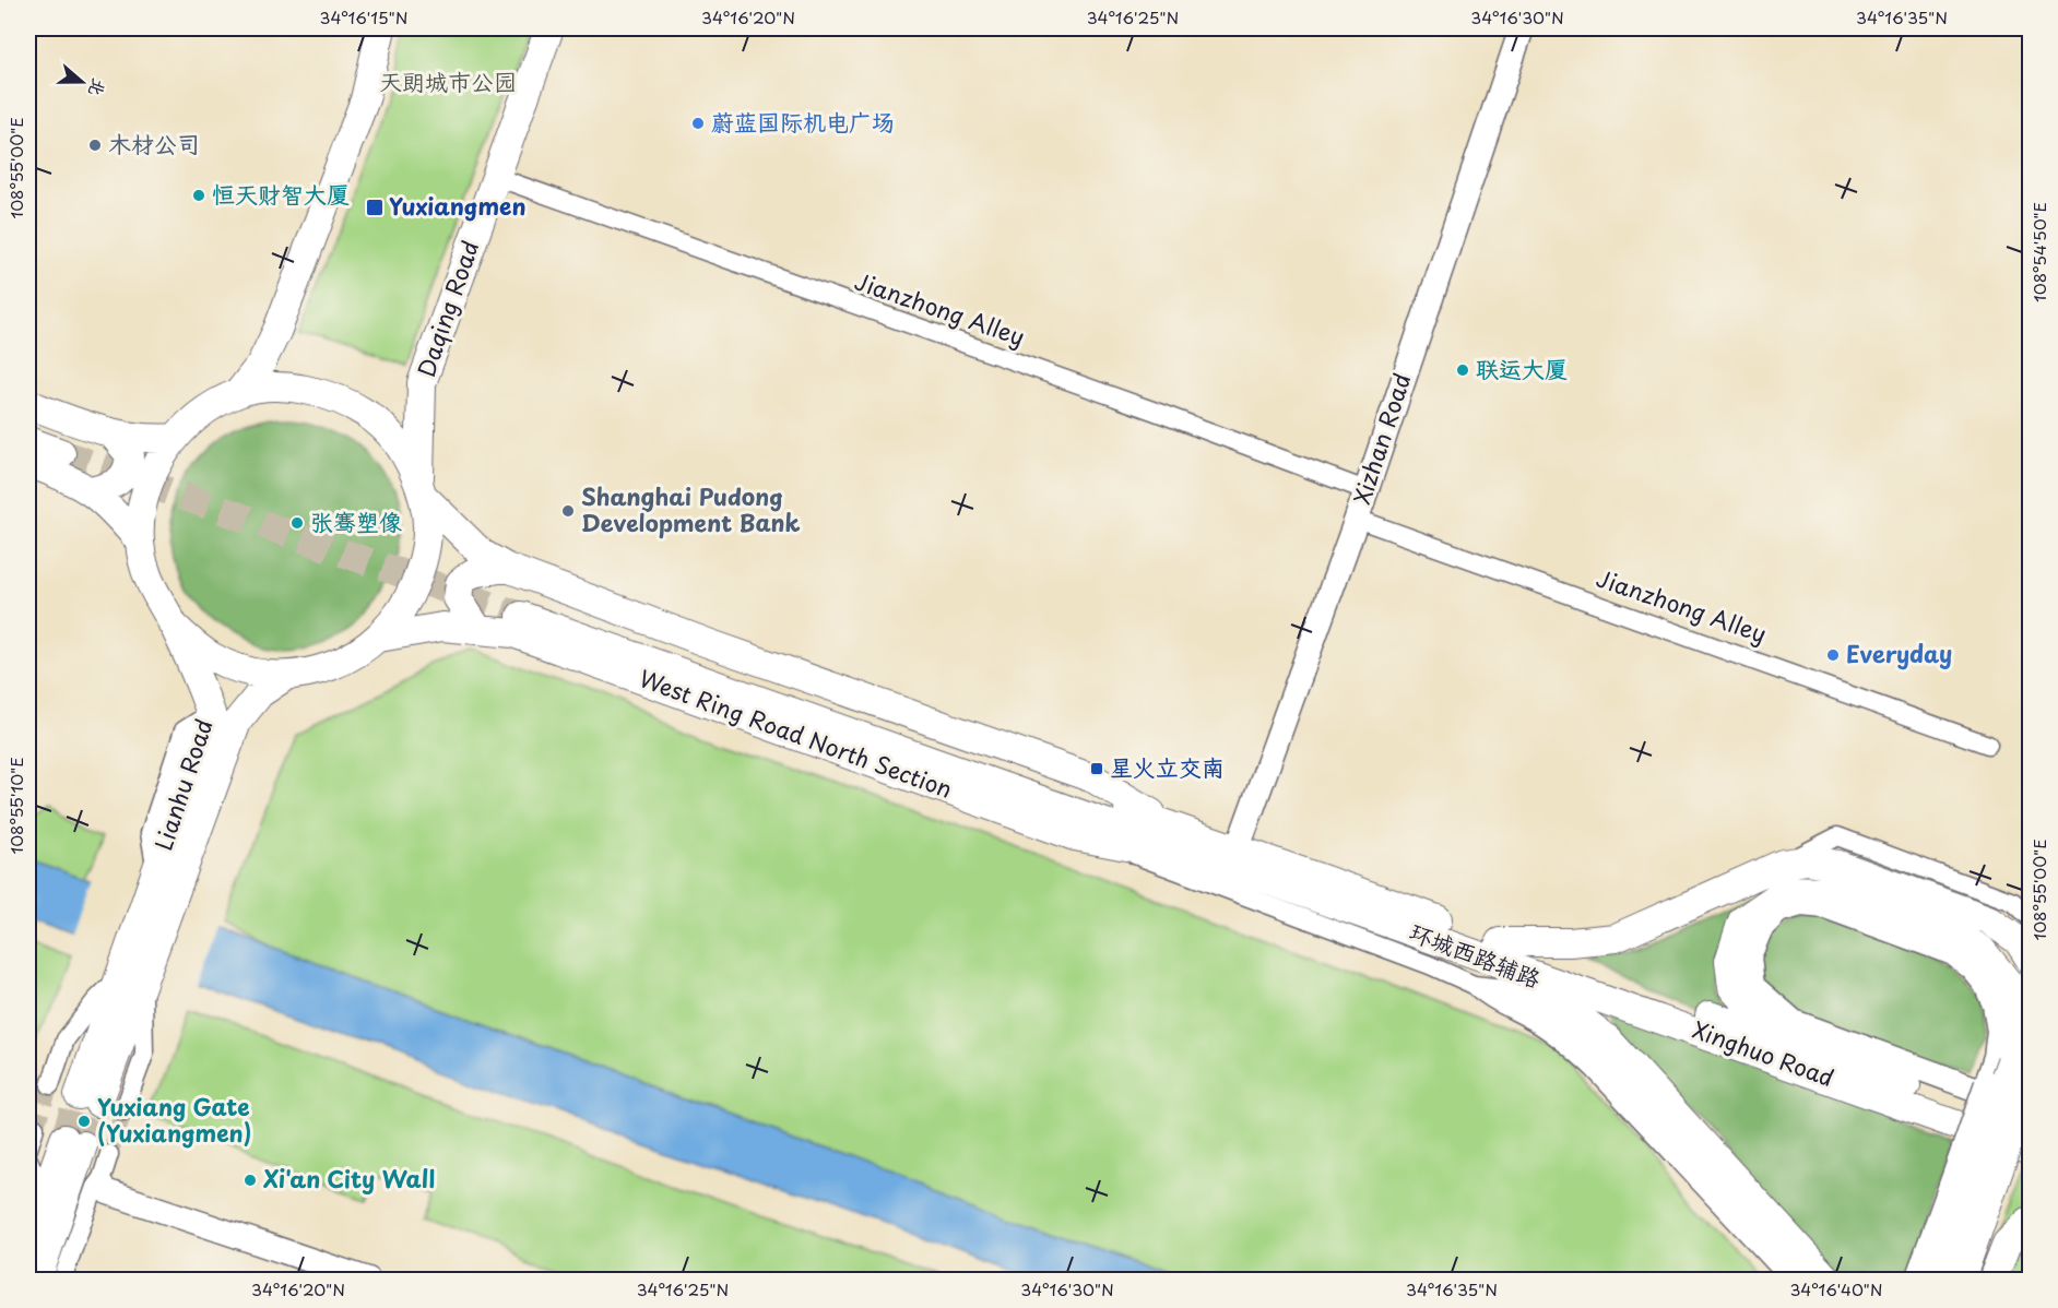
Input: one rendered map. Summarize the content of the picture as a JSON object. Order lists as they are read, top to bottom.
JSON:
{
  "streets": {
    "main road": [
      "Daqing Road",
      "West Ring Road North Section",
      "Lianhu Road",
      "Xinghuo Road"
    ],
    "street": ["Jianzhong Alley", "Xizhan Road", "环城西路辅路"]
  },
  "crossings": [
    ["Daqing Road", "Jianzhong Alley"],
    ["Daqing Road", "West Ring Road North Section"],
    ["Jianzhong Alley", "Xizhan Road"],
    ["Xizhan Road", "West Ring Road North Section"],
    ["West Ring Road North Section", "环城西路辅路"],
    ["West Ring Road North Section", "Xinghuo Road"]
  ],
  "parks": ["天朗城市公园"],
  "places": {
    "other": [
      "蔚蓝国际机电广场",
      "木材公司",
      "恒天财智大厦",
      "联运大厦",
      "Shanghai Pudong Development Bank",
      "张骞塑像",
      "Everyday",
      "Yuxiang Gate (Yuxiangmen)",
      "Xi'an City Wall"
    ],
    "transit": ["Yuxiangmen", "星火立交南"]
  },
  "north": "right",
  "coordinates": [
    "34°16'15\"N",
    "34°16'20\"N",
    "34°16'25\"N",
    "34°16'30\"N",
    "34°16'35\"N",
    "108°55'00\"E",
    "108°54'50\"E",
    "108°55'10\"E",
    "34°16'40\"N"
  ]
}
